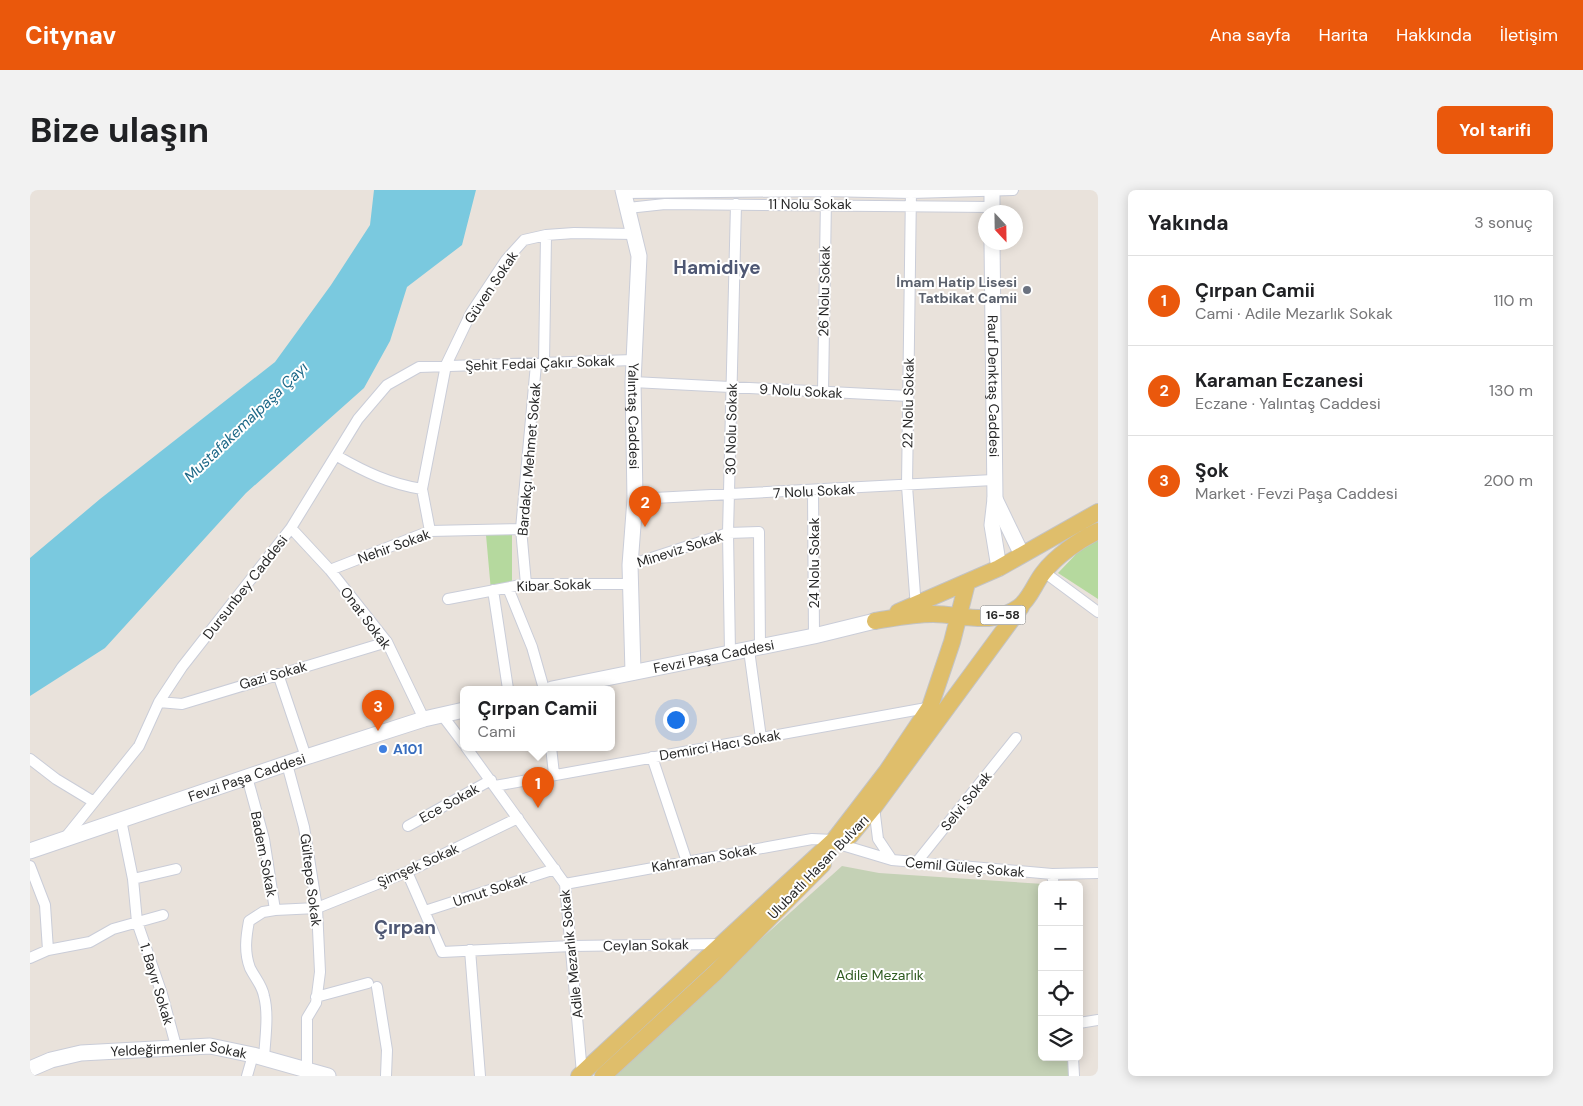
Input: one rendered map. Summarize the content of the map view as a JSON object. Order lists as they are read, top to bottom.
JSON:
{
  "streets": {
    "main road": [
      "Rauf Denktaş Caddesi",
      "Yalıntaş Caddesi",
      "16-58",
      "Fevzi Paşa Caddesi",
      "Ulubatlı Hasan Bulvarı",
      "Yeldeğirmenler Sokak"
    ],
    "street": [
      "11 Nolu Sokak",
      "Güven Sokak",
      "26 Nolu Sokak",
      "Şehit Fedai Çakır Sokak",
      "9 Nolu Sokak",
      "22 Nolu Sokak",
      "30 Nolu Sokak",
      "Bardakçı Mehmet Sokak",
      "7 Nolu Sokak",
      "Nehir Sokak",
      "Mineviz Sokak",
      "24 Nolu Sokak",
      "Kibar Sokak",
      "Dursunbey Caddesi",
      "Onat Sokak",
      "Gazi Sokak",
      "Demirci Hacı Sokak",
      "Selvi Sokak",
      "Ece Sokak",
      "Badem Sokak",
      "Kahraman Sokak",
      "Şimşek Sokak",
      "Cemil Güleç Sokak",
      "Gültepe Sokak",
      "Umut Sokak",
      "Ceylan Sokak",
      "Adile Mezarlık Sokak",
      "1. Bayır Sokak"
    ]
  },
  "crossings": [
    ["11 Nolu Sokak", "26 Nolu Sokak"],
    ["11 Nolu Sokak", "22 Nolu Sokak"],
    ["11 Nolu Sokak", "Yalıntaş Caddesi"],
    ["11 Nolu Sokak", "30 Nolu Sokak"],
    ["Güven Sokak", "Şehit Fedai Çakır Sokak"],
    ["Güven Sokak", "Yalıntaş Caddesi"],
    ["Güven Sokak", "Bardakçı Mehmet Sokak"],
    ["Güven Sokak", "Nehir Sokak"],
    ["Güven Sokak", "Dursunbey Caddesi"],
    ["26 Nolu Sokak", "9 Nolu Sokak"],
    ["Şehit Fedai Çakır Sokak", "Yalıntaş Caddesi"],
    ["Şehit Fedai Çakır Sokak", "Bardakçı Mehmet Sokak"],
    ["Şehit Fedai Çakır Sokak", "Dursunbey Caddesi"],
    ["Rauf Denktaş Caddesi", "7 Nolu Sokak"],
    ["9 Nolu Sokak", "22 Nolu Sokak"],
    ["9 Nolu Sokak", "Yalıntaş Caddesi"],
    ["9 Nolu Sokak", "30 Nolu Sokak"],
    ["22 Nolu Sokak", "7 Nolu Sokak"],
    ["22 Nolu Sokak", "Fevzi Paşa Caddesi"],
    ["Yalıntaş Caddesi", "7 Nolu Sokak"],
    ["Yalıntaş Caddesi", "Mineviz Sokak"],
    ["Yalıntaş Caddesi", "Kibar Sokak"],
    ["Yalıntaş Caddesi", "Fevzi Paşa Caddesi"],
    ["30 Nolu Sokak", "7 Nolu Sokak"],
    ["30 Nolu Sokak", "Mineviz Sokak"],
    ["30 Nolu Sokak", "Fevzi Paşa Caddesi"],
    ["Bardakçı Mehmet Sokak", "Nehir Sokak"],
    ["Bardakçı Mehmet Sokak", "Kibar Sokak"],
    ["7 Nolu Sokak", "24 Nolu Sokak"],
    ["Nehir Sokak", "Onat Sokak"],
    ["Mineviz Sokak", "Fevzi Paşa Caddesi"],
    ["24 Nolu Sokak", "Fevzi Paşa Caddesi"],
    ["Dursunbey Caddesi", "Onat Sokak"],
    ["Dursunbey Caddesi", "Fevzi Paşa Caddesi"],
    ["Dursunbey Caddesi", "Gazi Sokak"],
    ["16-58", "Fevzi Paşa Caddesi"],
    ["16-58", "Ulubatlı Hasan Bulvarı"],
    ["Onat Sokak", "Fevzi Paşa Caddesi"],
    ["Onat Sokak", "Gazi Sokak"],
    ["Fevzi Paşa Caddesi", "Badem Sokak"],
    ["Fevzi Paşa Caddesi", "Ulubatlı Hasan Bulvarı"],
    ["Fevzi Paşa Caddesi", "Gültepe Sokak"],
    ["Fevzi Paşa Caddesi", "Adile Mezarlık Sokak"],
    ["Fevzi Paşa Caddesi", "1. Bayır Sokak"],
    ["Demirci Hacı Sokak", "Ece Sokak"],
    ["Demirci Hacı Sokak", "Ulubatlı Hasan Bulvarı"],
    ["Demirci Hacı Sokak", "Adile Mezarlık Sokak"],
    ["Selvi Sokak", "Cemil Güleç Sokak"],
    ["Ece Sokak", "Adile Mezarlık Sokak"],
    ["Badem Sokak", "Şimşek Sokak"],
    ["Badem Sokak", "Yeldeğirmenler Sokak"],
    ["Kahraman Sokak", "Ulubatlı Hasan Bulvarı"],
    ["Kahraman Sokak", "Cemil Güleç Sokak"],
    ["Kahraman Sokak", "Adile Mezarlık Sokak"],
    ["Şimşek Sokak", "Gültepe Sokak"],
    ["Şimşek Sokak", "Adile Mezarlık Sokak"],
    ["Ulubatlı Hasan Bulvarı", "Cemil Güleç Sokak"],
    ["Ulubatlı Hasan Bulvarı", "Ceylan Sokak"],
    ["Ulubatlı Hasan Bulvarı", "Adile Mezarlık Sokak"],
    ["Gültepe Sokak", "Yeldeğirmenler Sokak"],
    ["Umut Sokak", "Ceylan Sokak"],
    ["Umut Sokak", "Adile Mezarlık Sokak"],
    ["Ceylan Sokak", "Adile Mezarlık Sokak"],
    ["1. Bayır Sokak", "Yeldeğirmenler Sokak"]
  ],
  "districts": ["Hamidiye", "Çırpan"],
  "water": ["Mustafakemalpaşa Çayı"],
  "parks": ["Adile Mezarlık"],
  "places": ["İmam Hatip Lisesi Tatbikat Camii", "A101"],
  "north": "bottom",
  "page": {
    "header": "Citynav",
    "nav": [
      "Ana sayfa",
      "Harita",
      "Hakkında",
      "İletişim"
    ],
    "buttons": "Yol tarifi",
    "title": "Bize ulaşın",
    "heading": ["Yakında", "3 sonuç"],
    "list": [
      {
        "mark": "1",
        "name": "Çırpan Camii",
        "note": "Cami · Adile Mezarlık Sokak",
        "value": "110 m"
      },
      {
        "mark": "2",
        "name": "Karaman Eczanesi",
        "note": "Eczane · Yalıntaş Caddesi",
        "value": "130 m"
      },
      {
        "mark": "3",
        "name": "Şok",
        "note": "Market · Fevzi Paşa Caddesi",
        "value": "200 m"
      }
    ],
    "pins": ["2", "3", "1"],
    "popup": ["Çırpan Camii", "Cami"],
    "map_buttons": ["+", "−"]
  }
}
